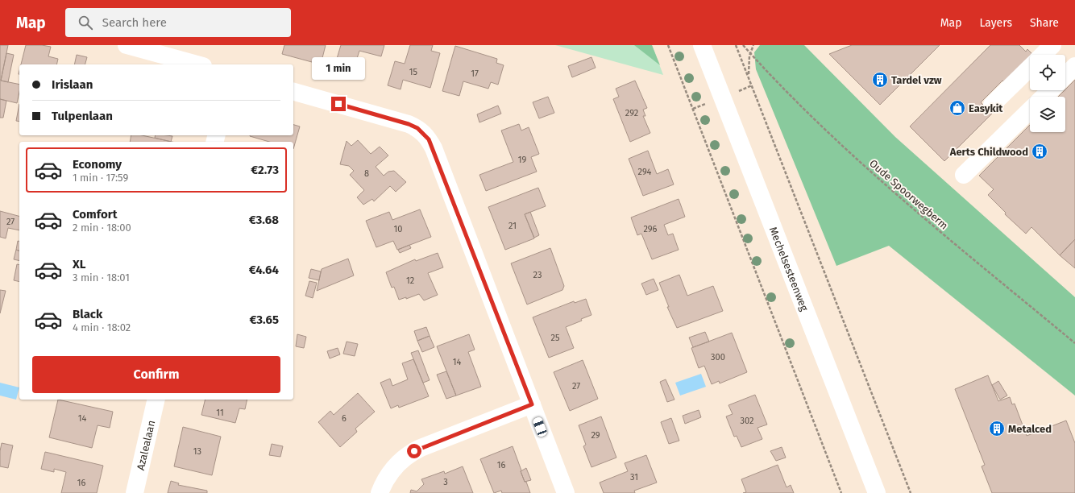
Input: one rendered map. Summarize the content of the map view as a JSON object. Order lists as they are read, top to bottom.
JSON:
{
  "streets": {
    "street": ["Mechelsesteenweg", "Azalealaan"],
    "path": ["Oude Spoorwegberm"]
  },
  "places": {
    "building": ["Tardel vzw", "Aerts Childwood", "Metalced"],
    "shop": ["Easykit"]
  },
  "house_numbers": [
    "15",
    "17",
    "292",
    "19",
    "294",
    "8",
    "27",
    "21",
    "10",
    "296",
    "23",
    "12",
    "25",
    "300",
    "14",
    "27",
    "11",
    "14",
    "6",
    "302",
    "29",
    "13",
    "16",
    "31",
    "3",
    "16"
  ],
  "page": {
    "header": "Map",
    "search": "Search here",
    "nav": ["Map", "Layers", "Share"],
    "bubble": "1 min",
    "banner": ["Irislaan", "Tulpenlaan"],
    "list": [
      {
        "name": "Economy",
        "note": "1 min · 17:59",
        "value": "€2.73"
      },
      {
        "name": "Comfort",
        "note": "2 min · 18:00",
        "value": "€3.68"
      },
      {
        "name": "XL",
        "note": "3 min · 18:01",
        "value": "€4.64"
      },
      {
        "name": "Black",
        "note": "4 min · 18:02",
        "value": "€3.65"
      }
    ],
    "buttons": "Confirm"
  }
}
